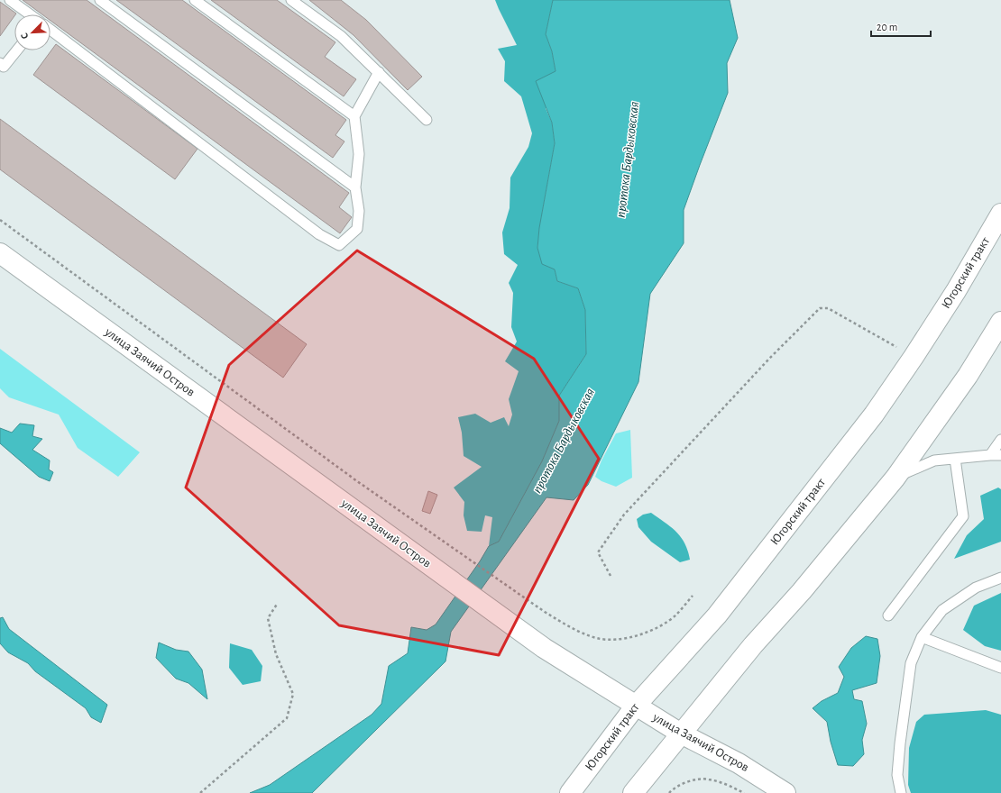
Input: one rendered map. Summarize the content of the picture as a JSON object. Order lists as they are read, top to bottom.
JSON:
{
  "streets": {
    "main road": ["Югорский тракт", "улица Заячий Остров"]
  },
  "crossings": [
    ["Югорский тракт", "улица Заячий Остров"]
  ],
  "water": ["протока Бардыковская"],
  "scale_bar": "20 m",
  "north": "bottom left"
}
